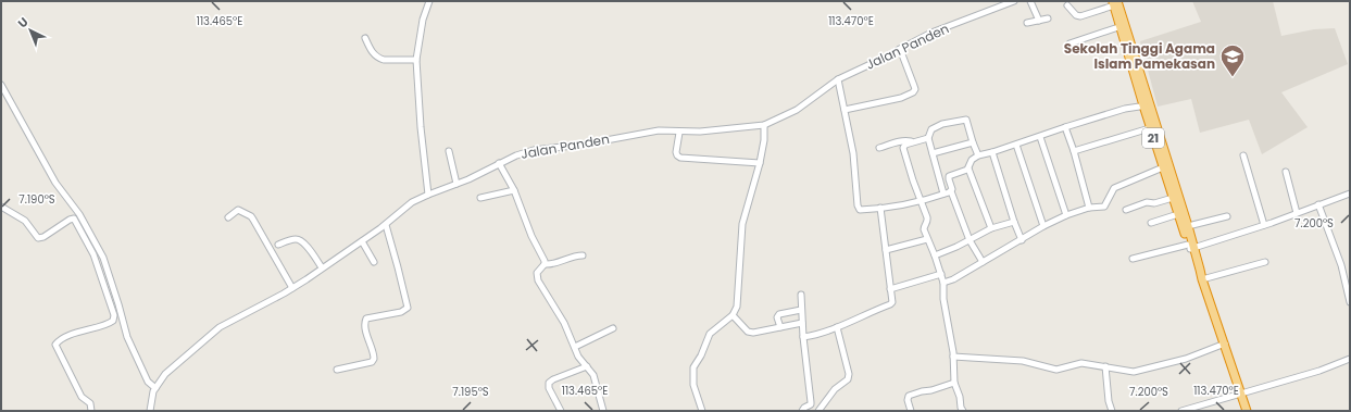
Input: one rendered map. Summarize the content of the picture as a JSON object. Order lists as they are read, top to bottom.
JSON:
{
  "streets": {
    "highway": ["21"],
    "street": ["Jalan Panden"]
  },
  "places": {
    "school or university": ["Sekolah Tinggi Agama Islam Pamekasan"]
  },
  "north": "top left",
  "coordinates": [
    "113.465°E",
    "113.470°E",
    "7.190°S",
    "7.200°S",
    "7.195°S"
  ]
}
